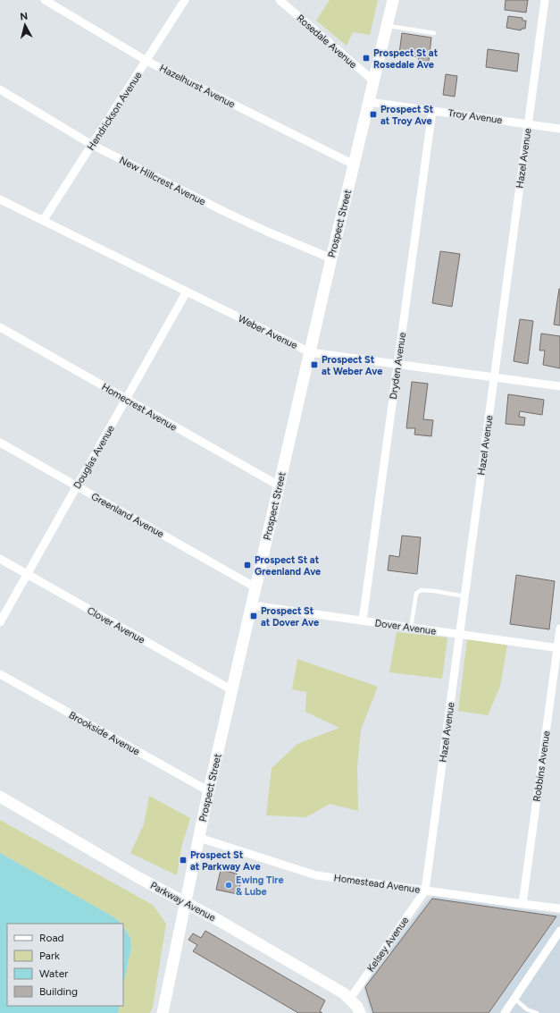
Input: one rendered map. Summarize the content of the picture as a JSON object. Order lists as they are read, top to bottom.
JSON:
{
  "streets": {
    "street": [
      "Rosedale Avenue",
      "Hazelhurst Avenue",
      "Hendrickson Avenue",
      "Troy Avenue",
      "Hazel Avenue",
      "New Hillcrest Avenue",
      "Prospect Street",
      "Weber Avenue",
      "Dryden Avenue",
      "Homecrest Avenue",
      "Douglas Avenue",
      "Greenland Avenue",
      "Clover Avenue",
      "Dover Avenue",
      "Brookside Avenue",
      "Robbins Avenue",
      "Homestead Avenue",
      "Parkway Avenue",
      "Kelsey Avenue"
    ]
  },
  "crossings": [
    ["Rosedale Avenue", "Prospect Street"],
    ["Hazelhurst Avenue", "Hendrickson Avenue"],
    ["Hazelhurst Avenue", "Prospect Street"],
    ["Hendrickson Avenue", "New Hillcrest Avenue"],
    ["Hendrickson Avenue", "Weber Avenue"],
    ["Troy Avenue", "Hazel Avenue"],
    ["Troy Avenue", "Prospect Street"],
    ["Troy Avenue", "Dryden Avenue"],
    ["Hazel Avenue", "Weber Avenue"],
    ["Hazel Avenue", "Dover Avenue"],
    ["Hazel Avenue", "Homestead Avenue"],
    ["Hazel Avenue", "Kelsey Avenue"],
    ["New Hillcrest Avenue", "Prospect Street"],
    ["Prospect Street", "Weber Avenue"],
    ["Prospect Street", "Homecrest Avenue"],
    ["Prospect Street", "Greenland Avenue"],
    ["Prospect Street", "Clover Avenue"],
    ["Prospect Street", "Dover Avenue"],
    ["Prospect Street", "Brookside Avenue"],
    ["Prospect Street", "Homestead Avenue"],
    ["Prospect Street", "Parkway Avenue"],
    ["Weber Avenue", "Dryden Avenue"],
    ["Weber Avenue", "Douglas Avenue"],
    ["Dryden Avenue", "Dover Avenue"],
    ["Homecrest Avenue", "Douglas Avenue"],
    ["Douglas Avenue", "Greenland Avenue"],
    ["Douglas Avenue", "Clover Avenue"],
    ["Dover Avenue", "Robbins Avenue"],
    ["Robbins Avenue", "Homestead Avenue"],
    ["Homestead Avenue", "Kelsey Avenue"],
    ["Parkway Avenue", "Kelsey Avenue"]
  ],
  "places": {
    "transit": [
      "Prospect St at Rosedale Ave",
      "Prospect St at Troy Ave",
      "Prospect St at Weber Ave",
      "Prospect St at Greenland Ave",
      "Prospect St at Dover Ave",
      "Prospect St at Parkway Ave"
    ],
    "other": ["Ewing Tire & Lube"]
  },
  "legend": [
    "Road",
    "Park",
    "Water",
    "Building"
  ],
  "north": "top"
}
